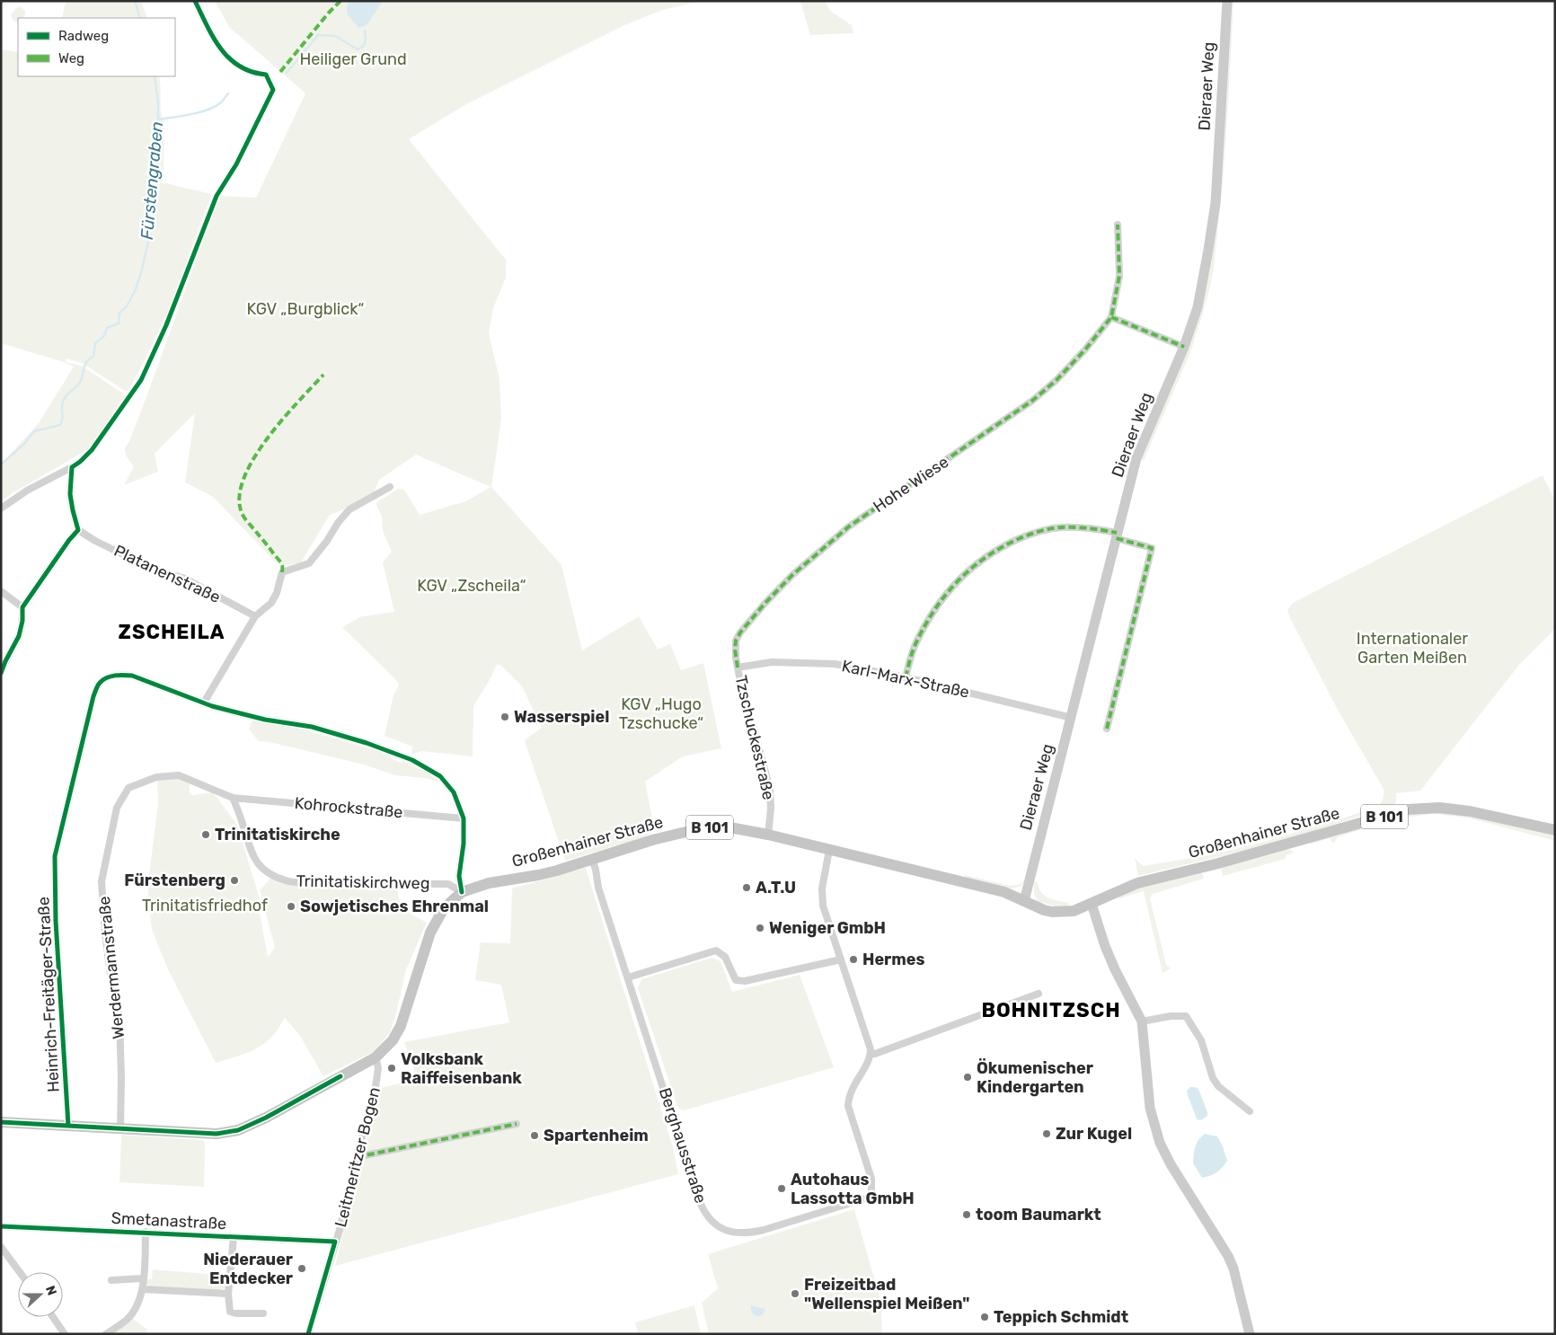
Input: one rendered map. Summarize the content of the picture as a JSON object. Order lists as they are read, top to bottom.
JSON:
{
  "streets": {
    "main road": ["Dieraer Weg", "B 101", "Großenhainer Straße"],
    "street": [
      "Hohe Wiese",
      "Platanenstraße",
      "Karl-Marx-Straße",
      "Tzschuckestraße",
      "Kohrockstraße",
      "Trinitatiskirchweg",
      "Werdermannstraße",
      "Heinrich-Freitäger-Straße",
      "Berghausstraße",
      "Leitmeritzer Bogen",
      "Smetanastraße"
    ]
  },
  "crossings": [
    ["Dieraer Weg", "Karl-Marx-Straße"],
    ["Dieraer Weg", "Großenhainer Straße"],
    ["Hohe Wiese", "Karl-Marx-Straße"],
    ["Hohe Wiese", "Tzschuckestraße"],
    ["Karl-Marx-Straße", "Tzschuckestraße"],
    ["Tzschuckestraße", "Großenhainer Straße"],
    ["Kohrockstraße", "Trinitatiskirchweg"],
    ["Kohrockstraße", "Werdermannstraße"],
    ["Kohrockstraße", "Heinrich-Freitäger-Straße"],
    ["Großenhainer Straße", "Trinitatiskirchweg"],
    ["Großenhainer Straße", "Werdermannstraße"],
    ["Großenhainer Straße", "Heinrich-Freitäger-Straße"],
    ["Großenhainer Straße", "Berghausstraße"],
    ["Großenhainer Straße", "Leitmeritzer Bogen"],
    ["Trinitatiskirchweg", "Werdermannstraße"],
    ["Leitmeritzer Bogen", "Smetanastraße"]
  ],
  "districts": ["ZSCHEILA", "BOHNITZSCH"],
  "water": ["Fürstengraben"],
  "parks": [
    "Heiliger Grund",
    "KGV „Burgblick“",
    "KGV „Zscheila“",
    "Internationaler Garten Meißen",
    "KGV „Hugo Tzschucke“",
    "Trinitatisfriedhof"
  ],
  "places": [
    "Wasserspiel",
    "Trinitatiskirche",
    "Fürstenberg",
    "A.T.U",
    "Sowjetisches Ehrenmal",
    "Weniger GmbH",
    "Hermes",
    "Volksbank Raiffeisenbank",
    "Ökumenischer Kindergarten",
    "Zur Kugel",
    "Spartenheim",
    "Autohaus Lassotta GmbH",
    "toom Baumarkt",
    "Niederauer Entdecker",
    "Freizeitbad \"Wellenspiel Meißen\"",
    "Teppich Schmidt"
  ],
  "legend": ["Radweg", "Weg"],
  "north": "right"
}
